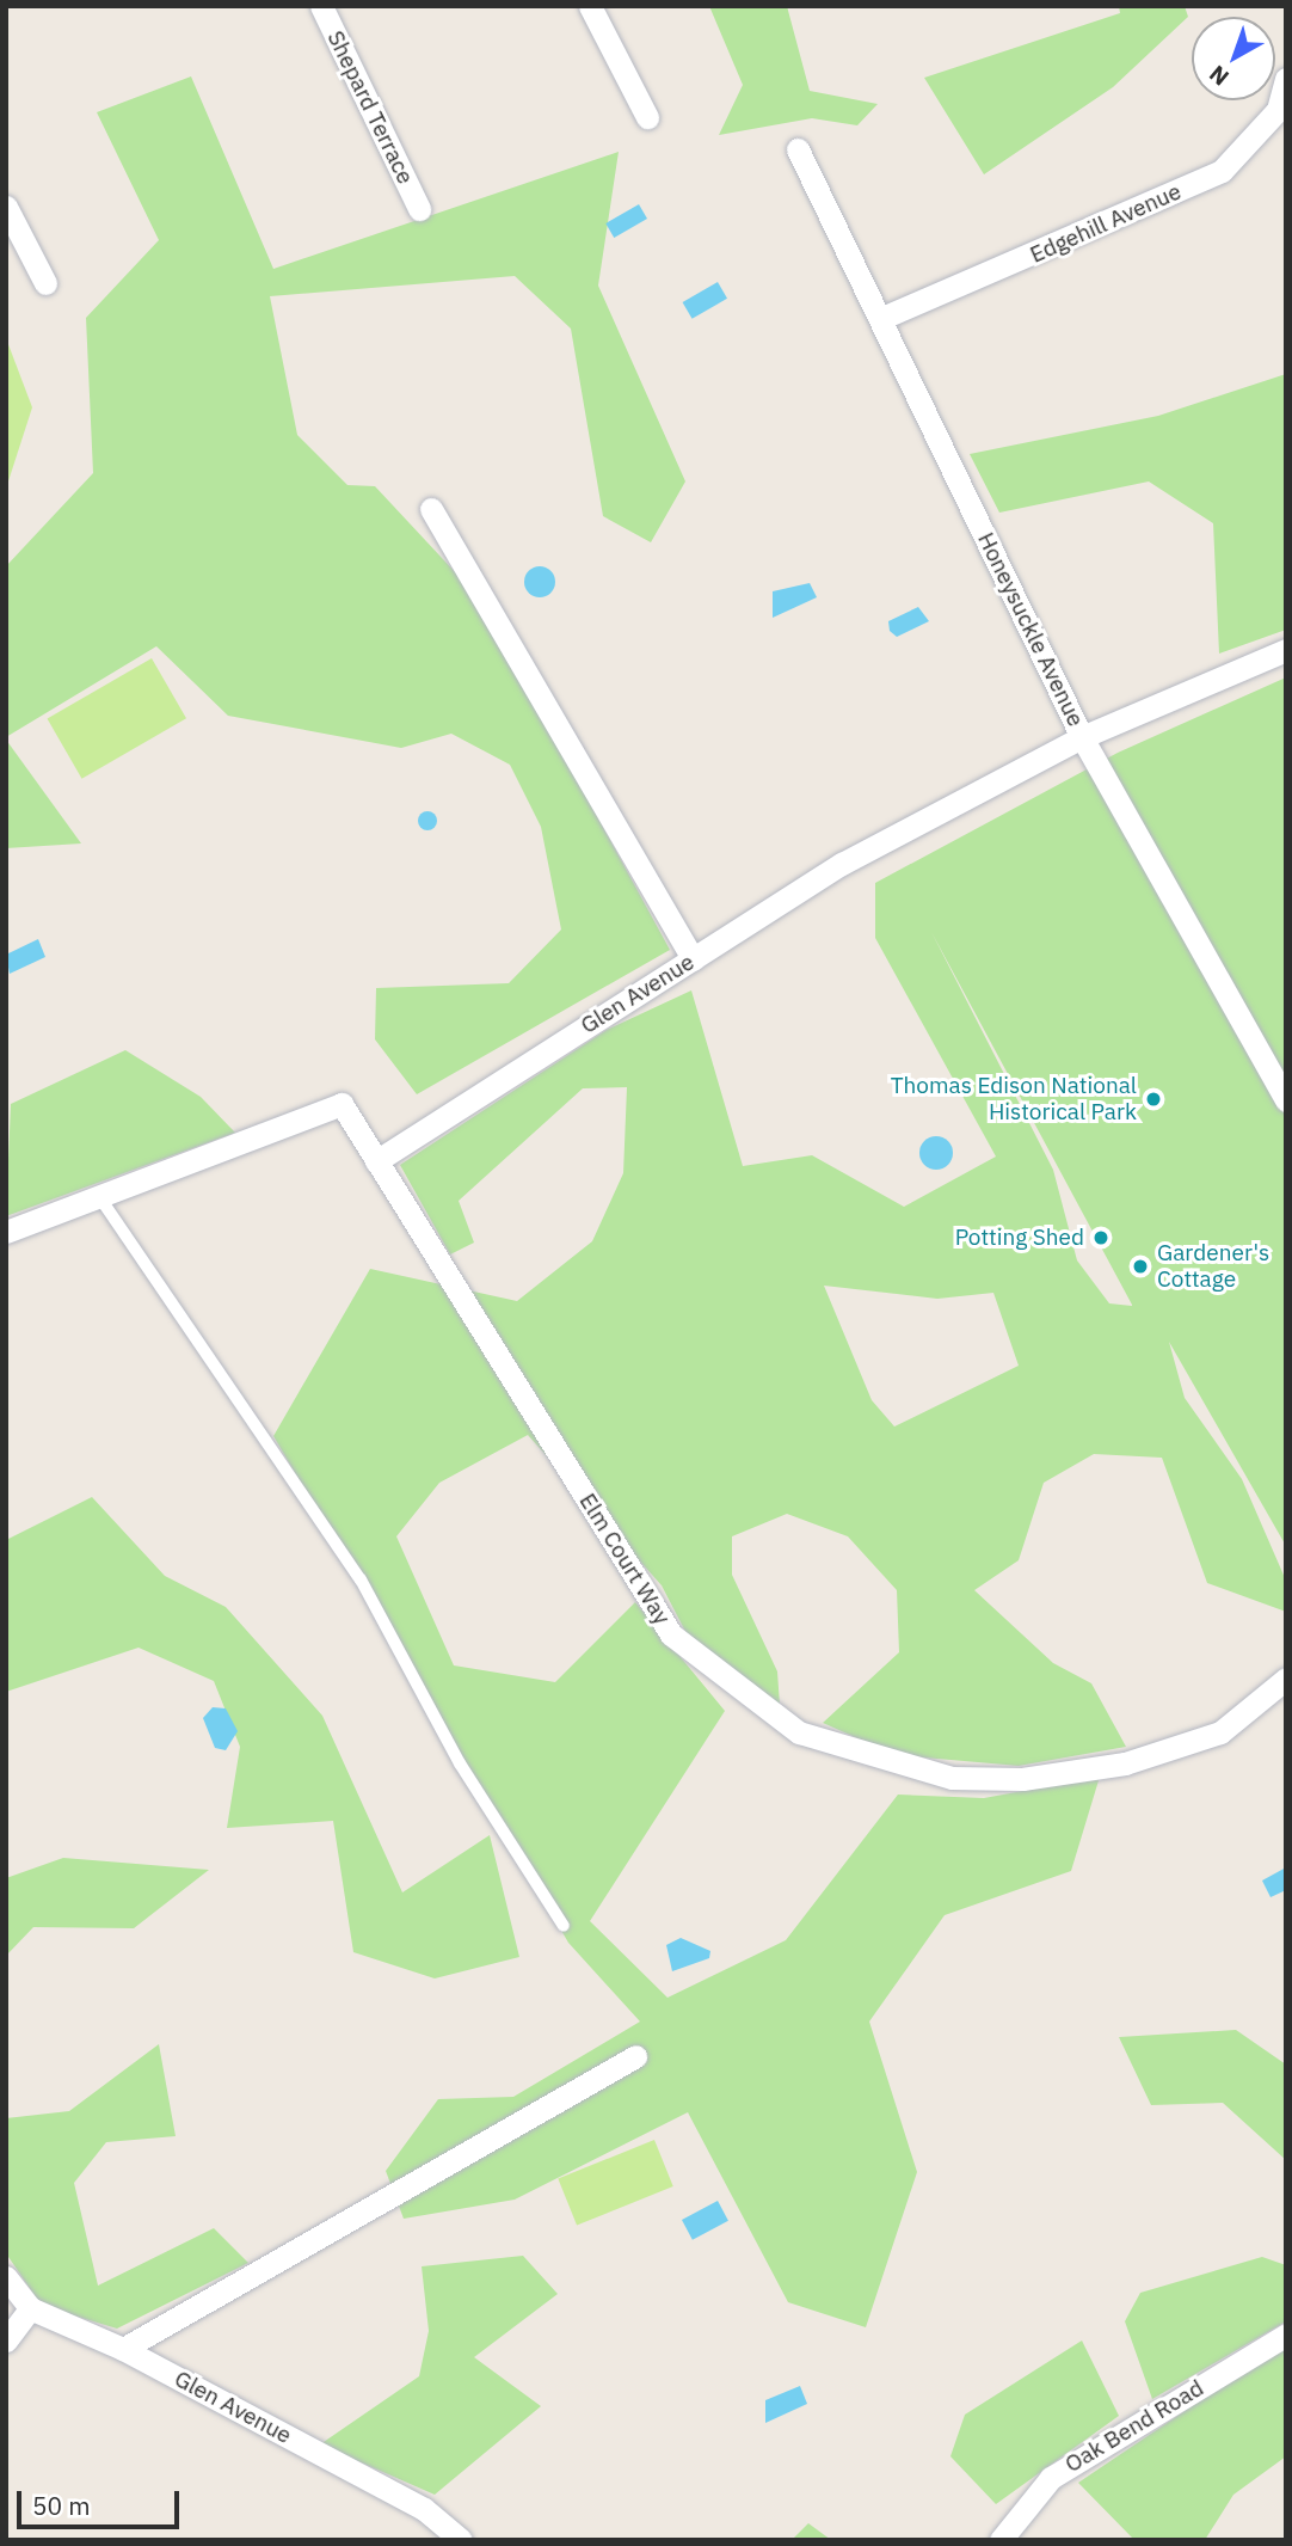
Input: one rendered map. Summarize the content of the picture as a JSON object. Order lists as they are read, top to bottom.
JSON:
{
  "streets": {
    "street": [
      "Shepard Terrace",
      "Edgehill Avenue",
      "Honeysuckle Avenue",
      "Glen Avenue",
      "Elm Court Way",
      "Oak Bend Road"
    ]
  },
  "crossings": [
    ["Edgehill Avenue", "Honeysuckle Avenue"],
    ["Honeysuckle Avenue", "Glen Avenue"],
    ["Glen Avenue", "Elm Court Way"]
  ],
  "places": ["Thomas Edison National Historical Park", "Potting Shed", "Gardener's Cottage"],
  "scale_bar": "50 m",
  "north": "bottom left"
}
